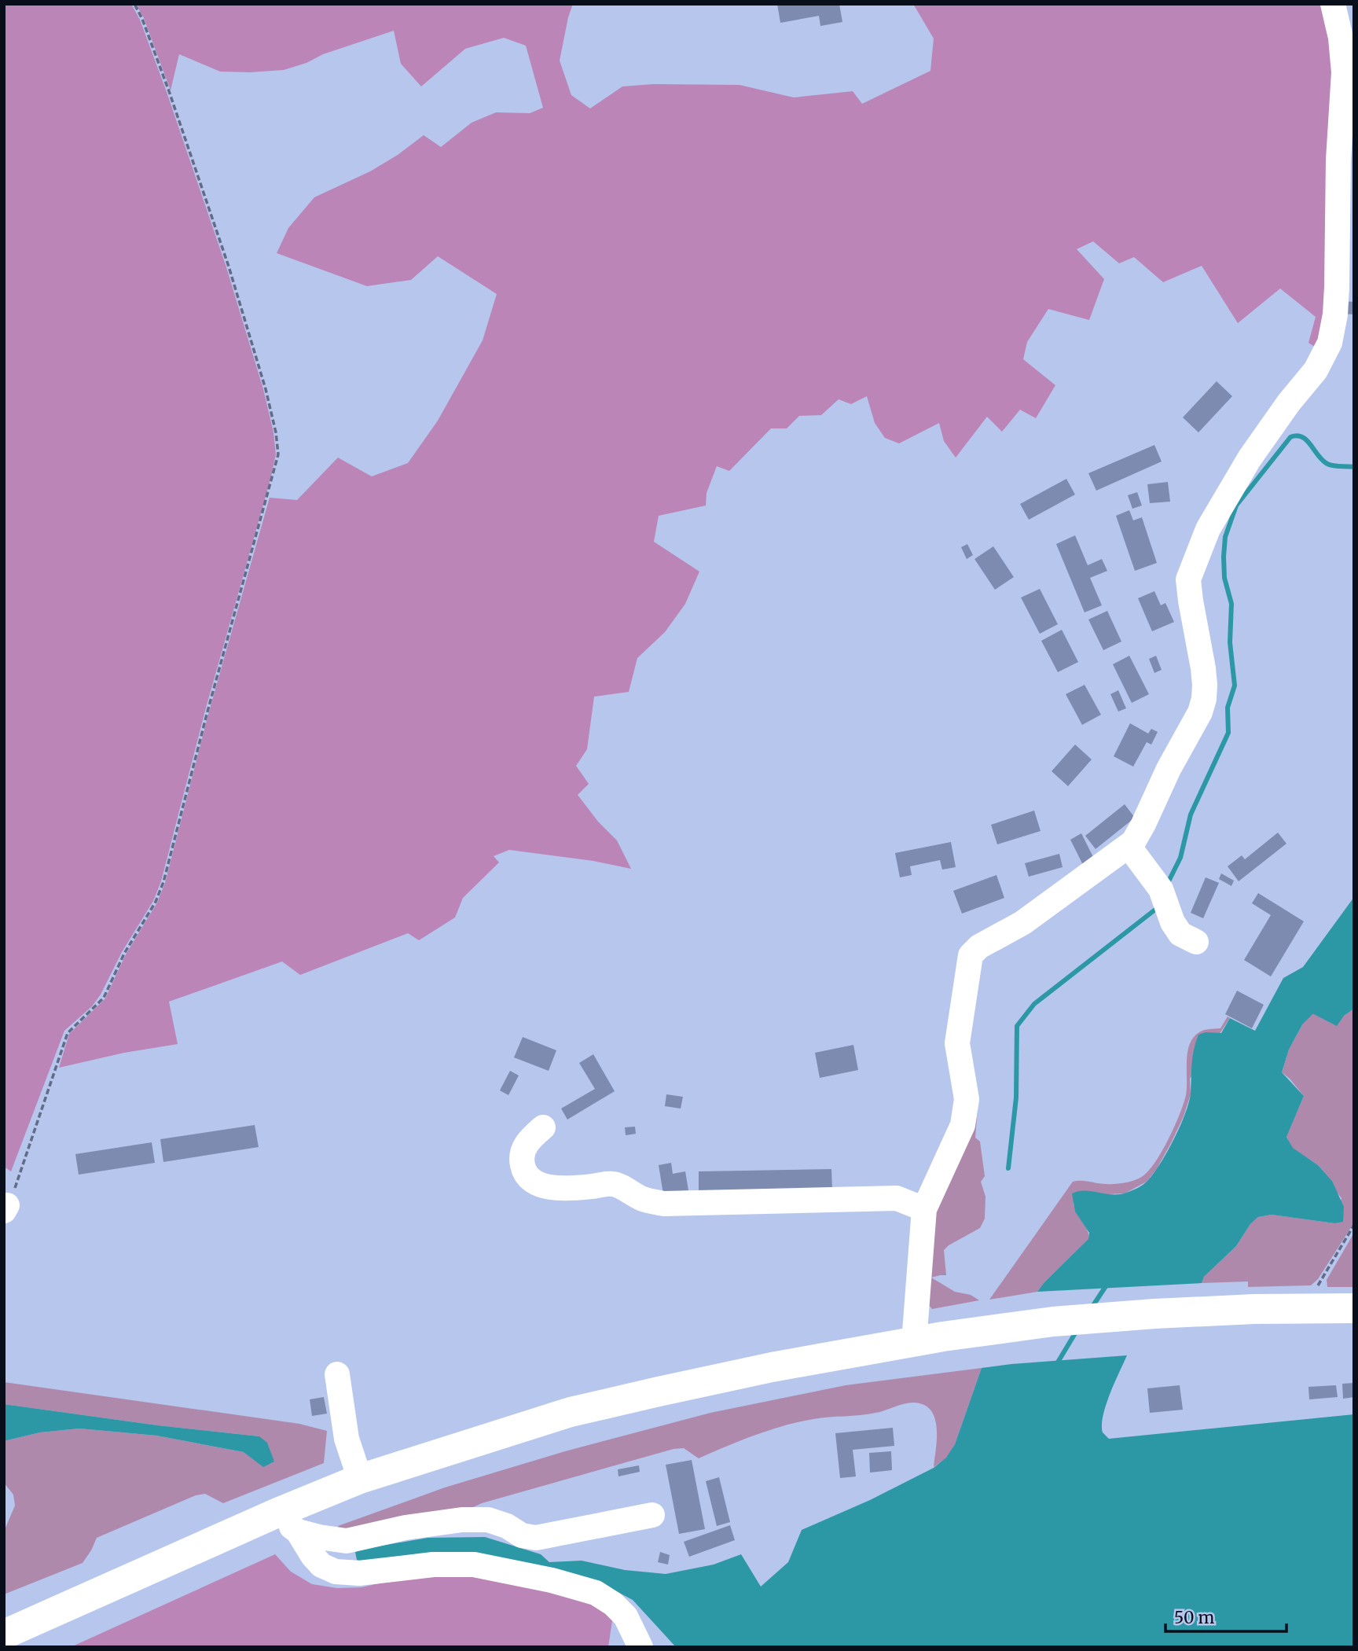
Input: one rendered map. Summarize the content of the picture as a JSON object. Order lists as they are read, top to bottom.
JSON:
{
  "scale_bar": "50 m"
}
